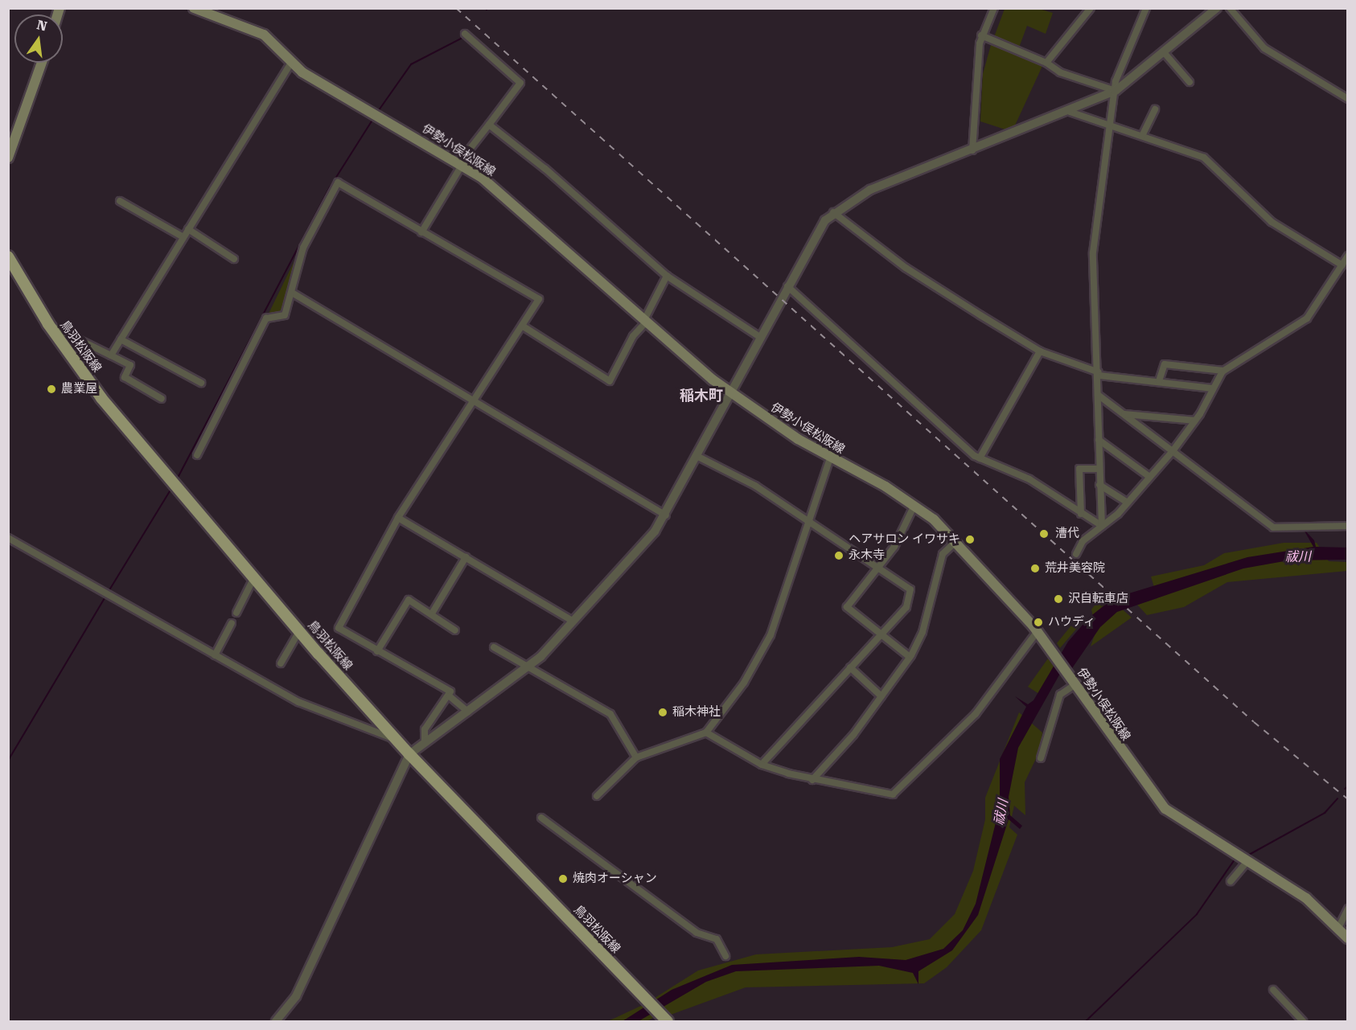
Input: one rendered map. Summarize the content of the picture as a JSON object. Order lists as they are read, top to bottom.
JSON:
{
  "streets": {
    "main road": ["伊勢小俣松阪線", "鳥羽松阪線"]
  },
  "districts": ["稲木町"],
  "water": ["祓川"],
  "places": [
    "農業屋",
    "漕代",
    "ヘアサロン イワサキ",
    "永木寺",
    "荒井美容院",
    "沢自転車店",
    "ハウディ",
    "稲木神社",
    "焼肉オーシャン"
  ],
  "north": "top"
}
